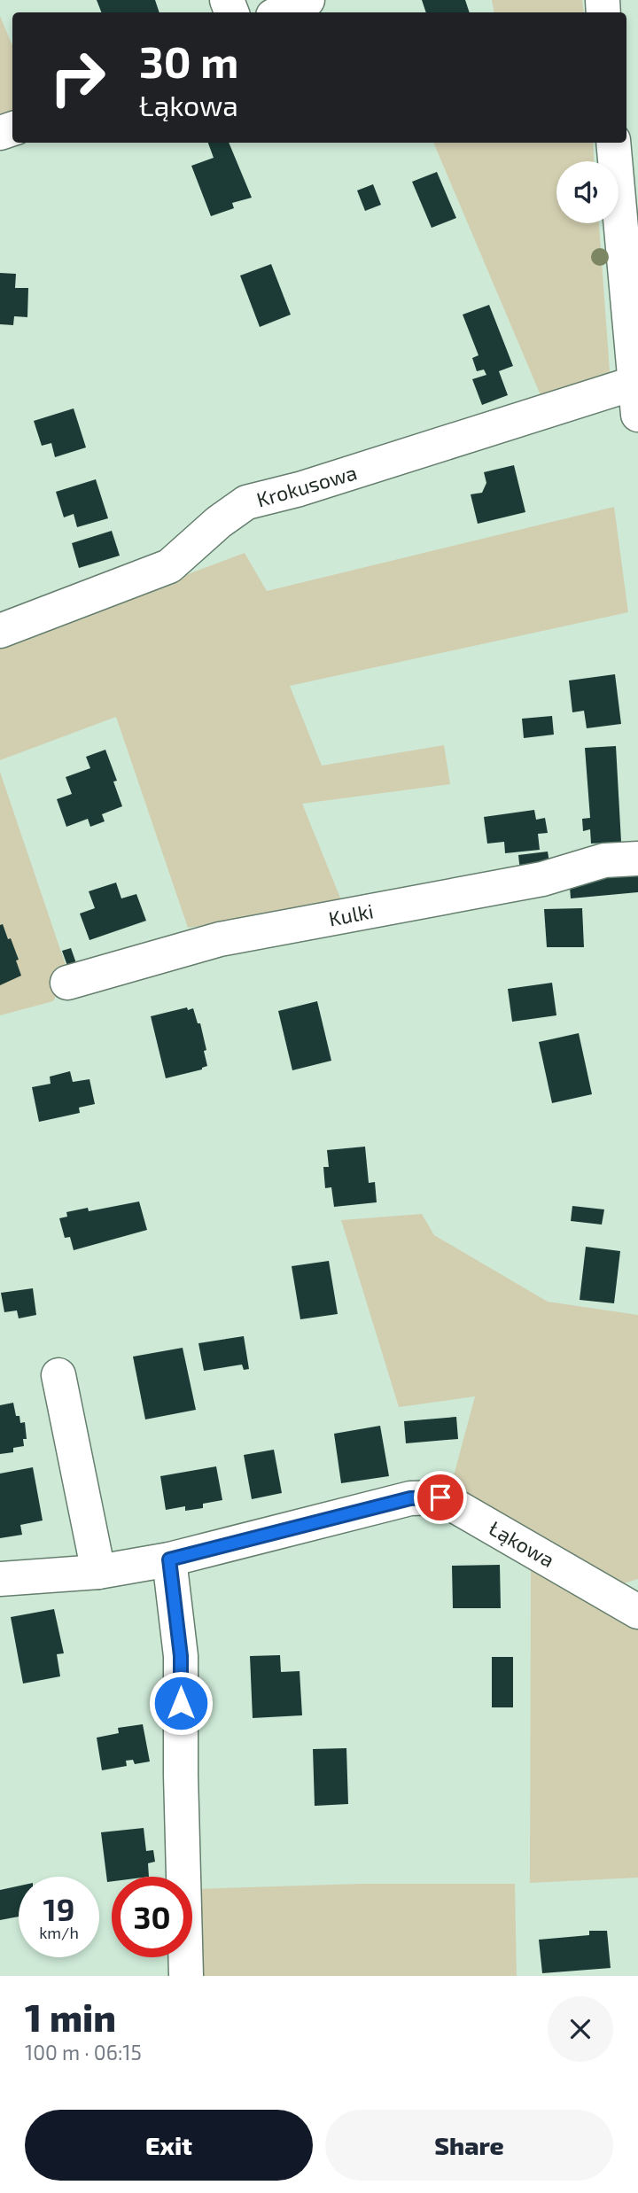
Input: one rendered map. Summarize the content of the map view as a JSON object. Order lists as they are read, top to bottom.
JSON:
{
  "streets": {
    "street": ["Krokusowa", "Kulki", "Łąkowa"]
  },
  "page": {
    "turn": ["30 m", "Łąkowa"],
    "speed": "19 km/h",
    "limit": "30",
    "heading": ["1 min", "100 m · 06:15"],
    "buttons": ["Exit", "Share"]
  }
}
